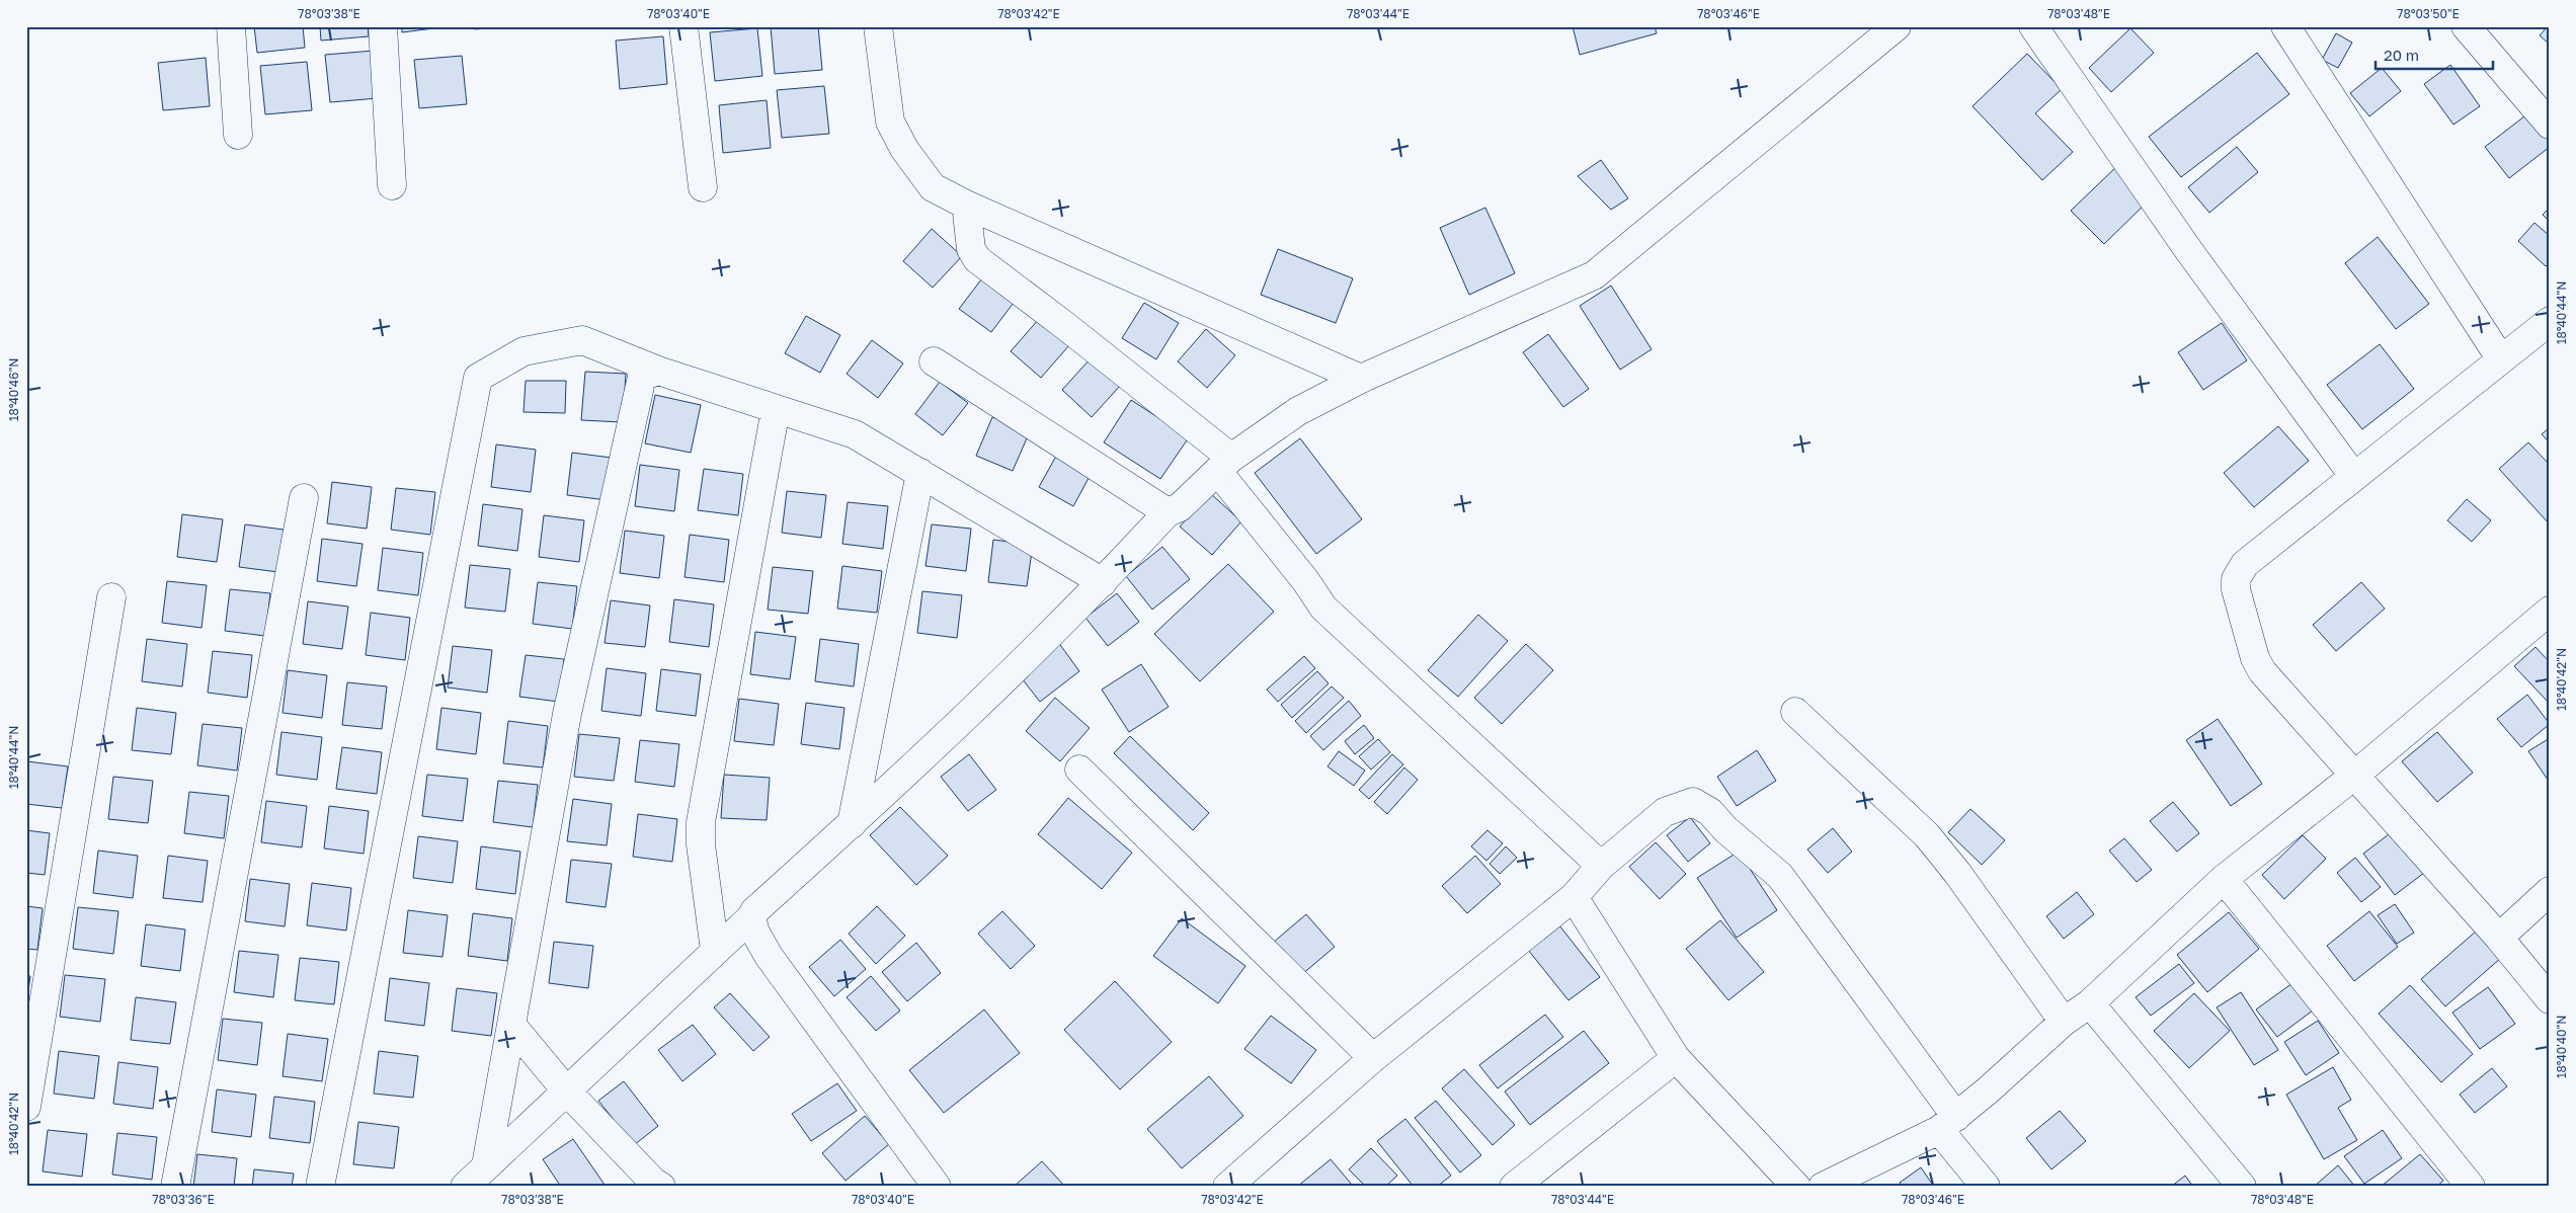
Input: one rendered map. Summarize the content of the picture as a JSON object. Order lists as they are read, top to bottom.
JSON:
{
  "scale_bar": "20 m",
  "coordinates": [
    "78°03'38\"E",
    "78°03'40\"E",
    "78°03'42\"E",
    "78°03'44\"E",
    "78°03'46\"E",
    "78°03'48\"E",
    "78°03'50\"E",
    "18°40'44\"N",
    "18°40'46\"N",
    "18°40'42\"N",
    "18°40'40\"N",
    "78°03'36\"E"
  ]
}
